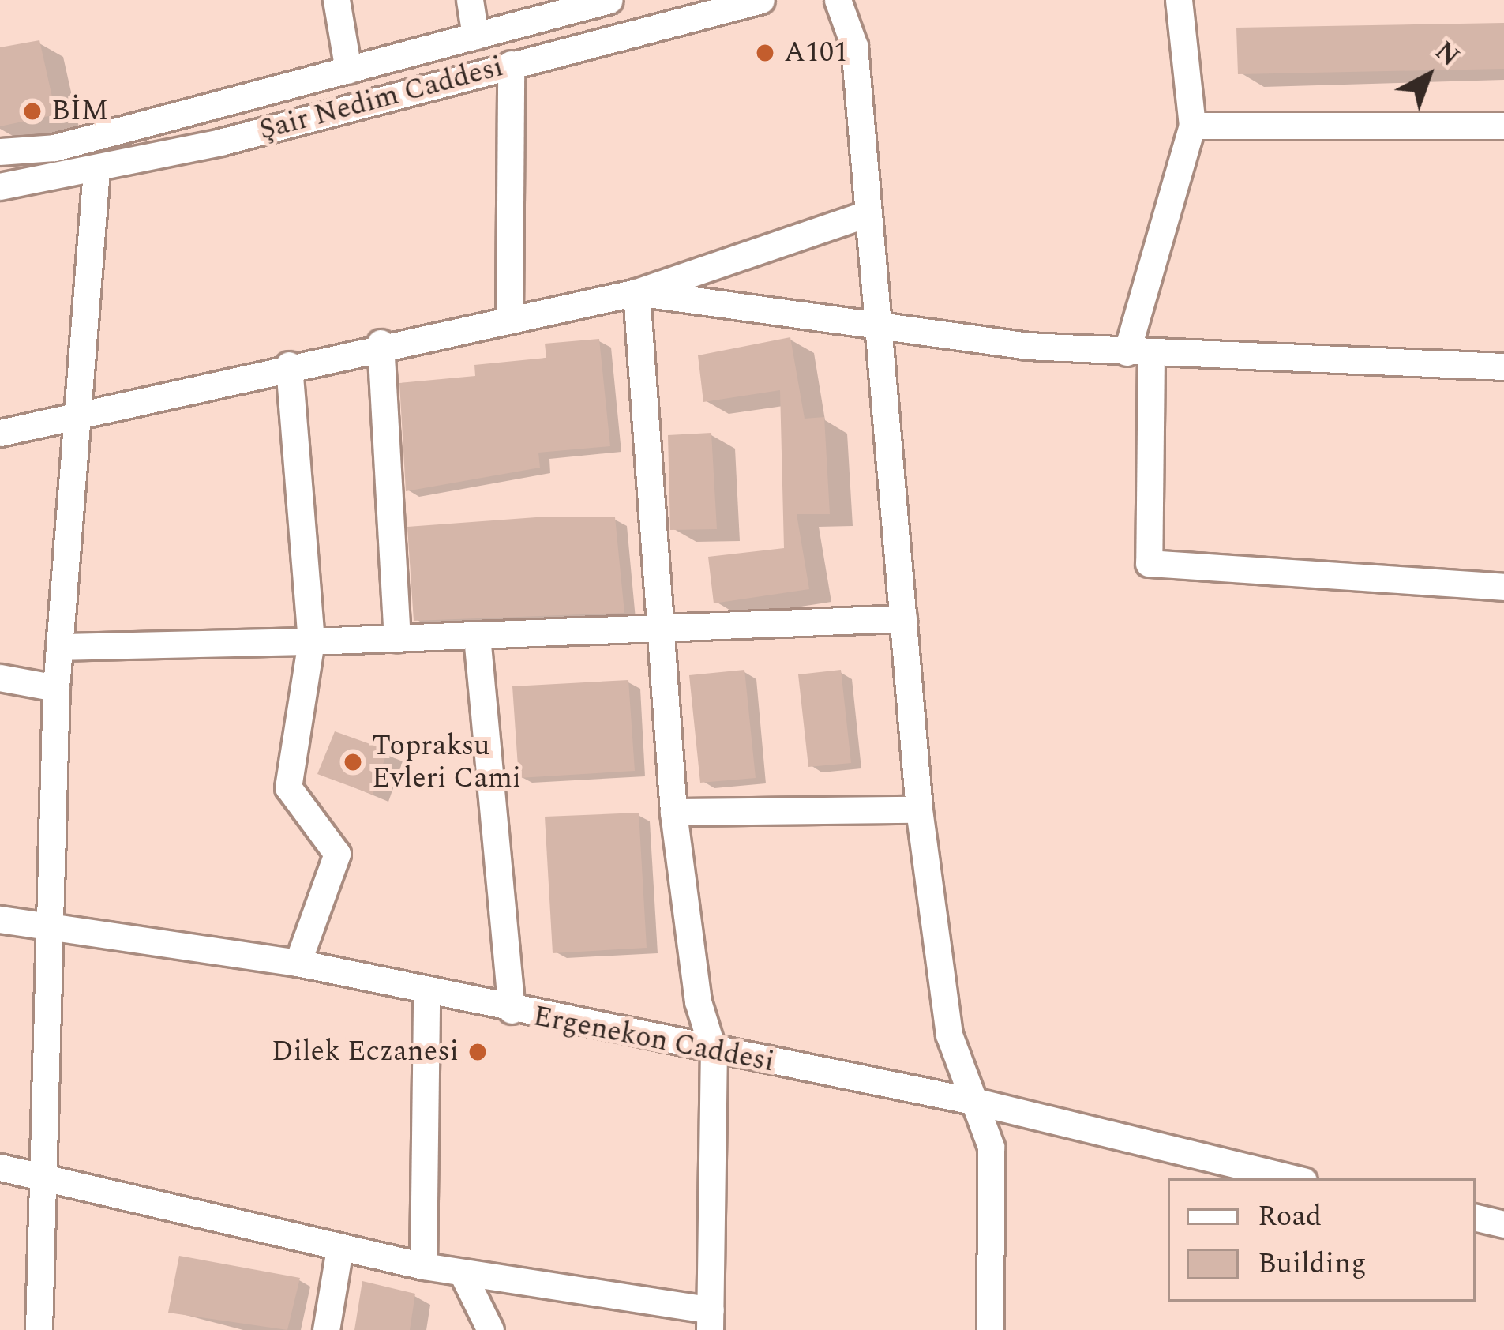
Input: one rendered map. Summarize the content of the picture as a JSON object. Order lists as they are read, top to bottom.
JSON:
{
  "streets": {
    "street": ["Şair Nedim Caddesi", "Ergenekon Caddesi"]
  },
  "places": [
    "A101",
    "BİM",
    "Topraksu Evleri Cami",
    "Dilek Eczanesi"
  ],
  "legend": ["Road", "Building"],
  "north": "top right"
}
